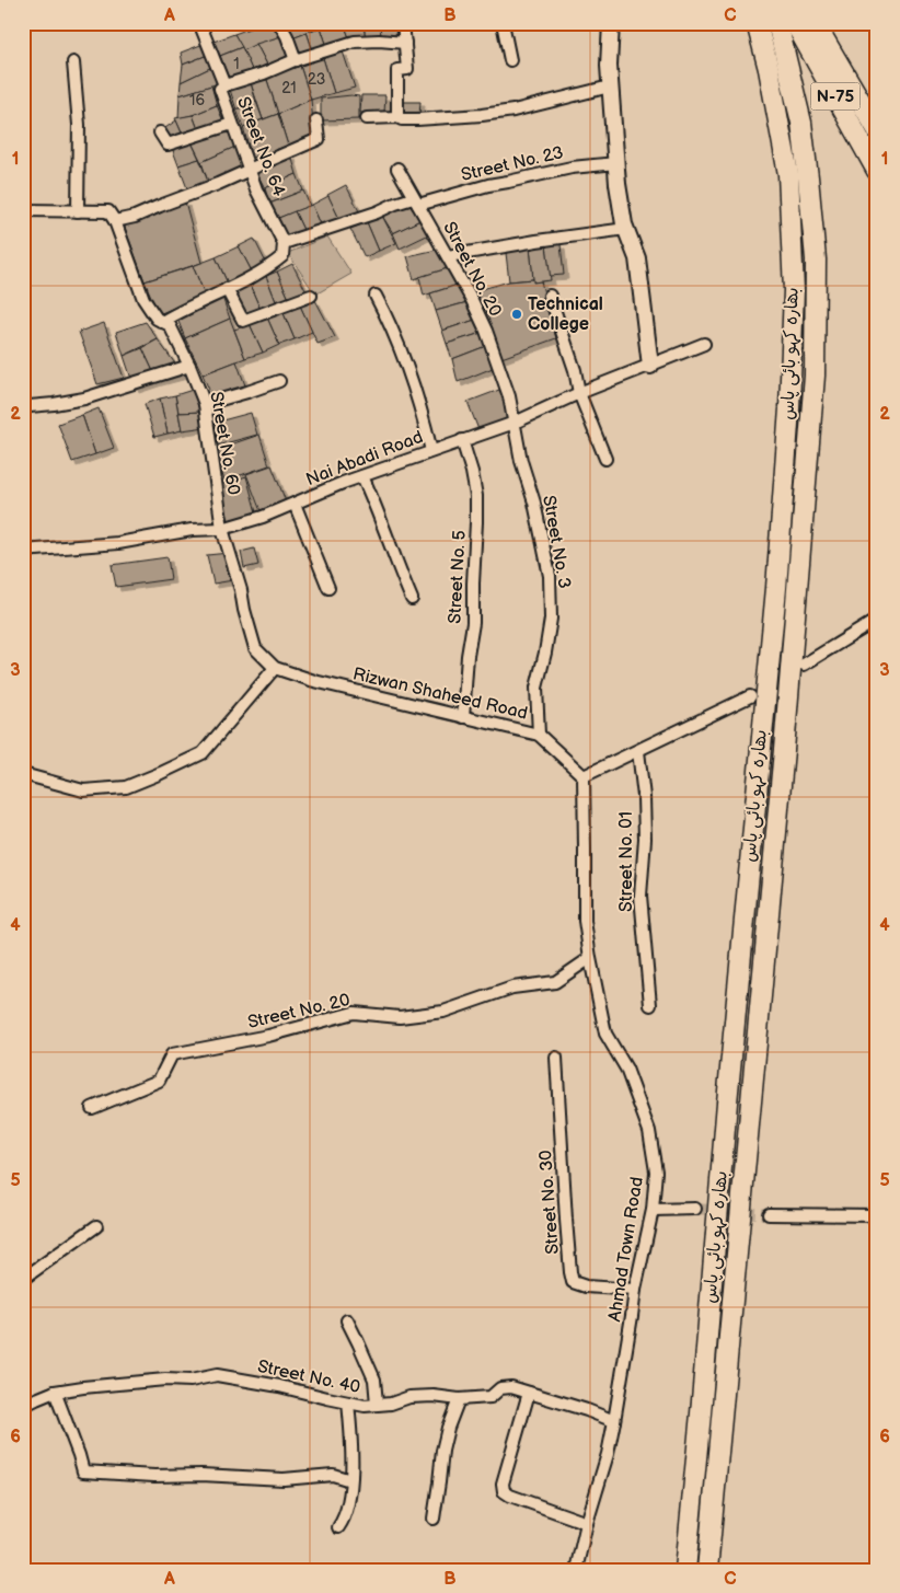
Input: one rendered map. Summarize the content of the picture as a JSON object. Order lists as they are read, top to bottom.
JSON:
{
  "streets": {
    "highway": ["N-75", "بھارہ کہو بائی پاس"],
    "street": [
      "Street No. 64",
      "Street No. 23",
      "Street No. 20",
      "Street No. 60",
      "Nai Abadi Road",
      "Street No. 3",
      "Street No. 5",
      "Rizwan Shaheed Road",
      "Street No. 01",
      "Street No. 30",
      "Ahmad Town Road",
      "Street No. 40"
    ]
  },
  "crossings": [
    ["N-75", "بھارہ کہو بائی پاس"],
    ["Street No. 64", "Street No. 23"],
    ["Street No. 23", "Street No. 20"],
    ["Street No. 20", "Nai Abadi Road"],
    ["Street No. 20", "Street No. 3"],
    ["Street No. 20", "Ahmad Town Road"],
    ["Street No. 60", "Nai Abadi Road"],
    ["Street No. 60", "Rizwan Shaheed Road"],
    ["Nai Abadi Road", "Street No. 3"],
    ["Nai Abadi Road", "Street No. 5"],
    ["Nai Abadi Road", "Rizwan Shaheed Road"],
    ["Street No. 3", "Rizwan Shaheed Road"],
    ["Street No. 5", "Rizwan Shaheed Road"],
    ["Rizwan Shaheed Road", "Ahmad Town Road"],
    ["Street No. 30", "Ahmad Town Road"],
    ["Ahmad Town Road", "Street No. 40"]
  ],
  "places": ["Technical College"],
  "house_numbers": [
    "1",
    "23",
    "21",
    "16"
  ],
  "grid": {
    "columns": ["A", "B", "C"],
    "rows": [
      "1",
      "2",
      "3",
      "4",
      "5",
      "6"
    ]
  }
}
